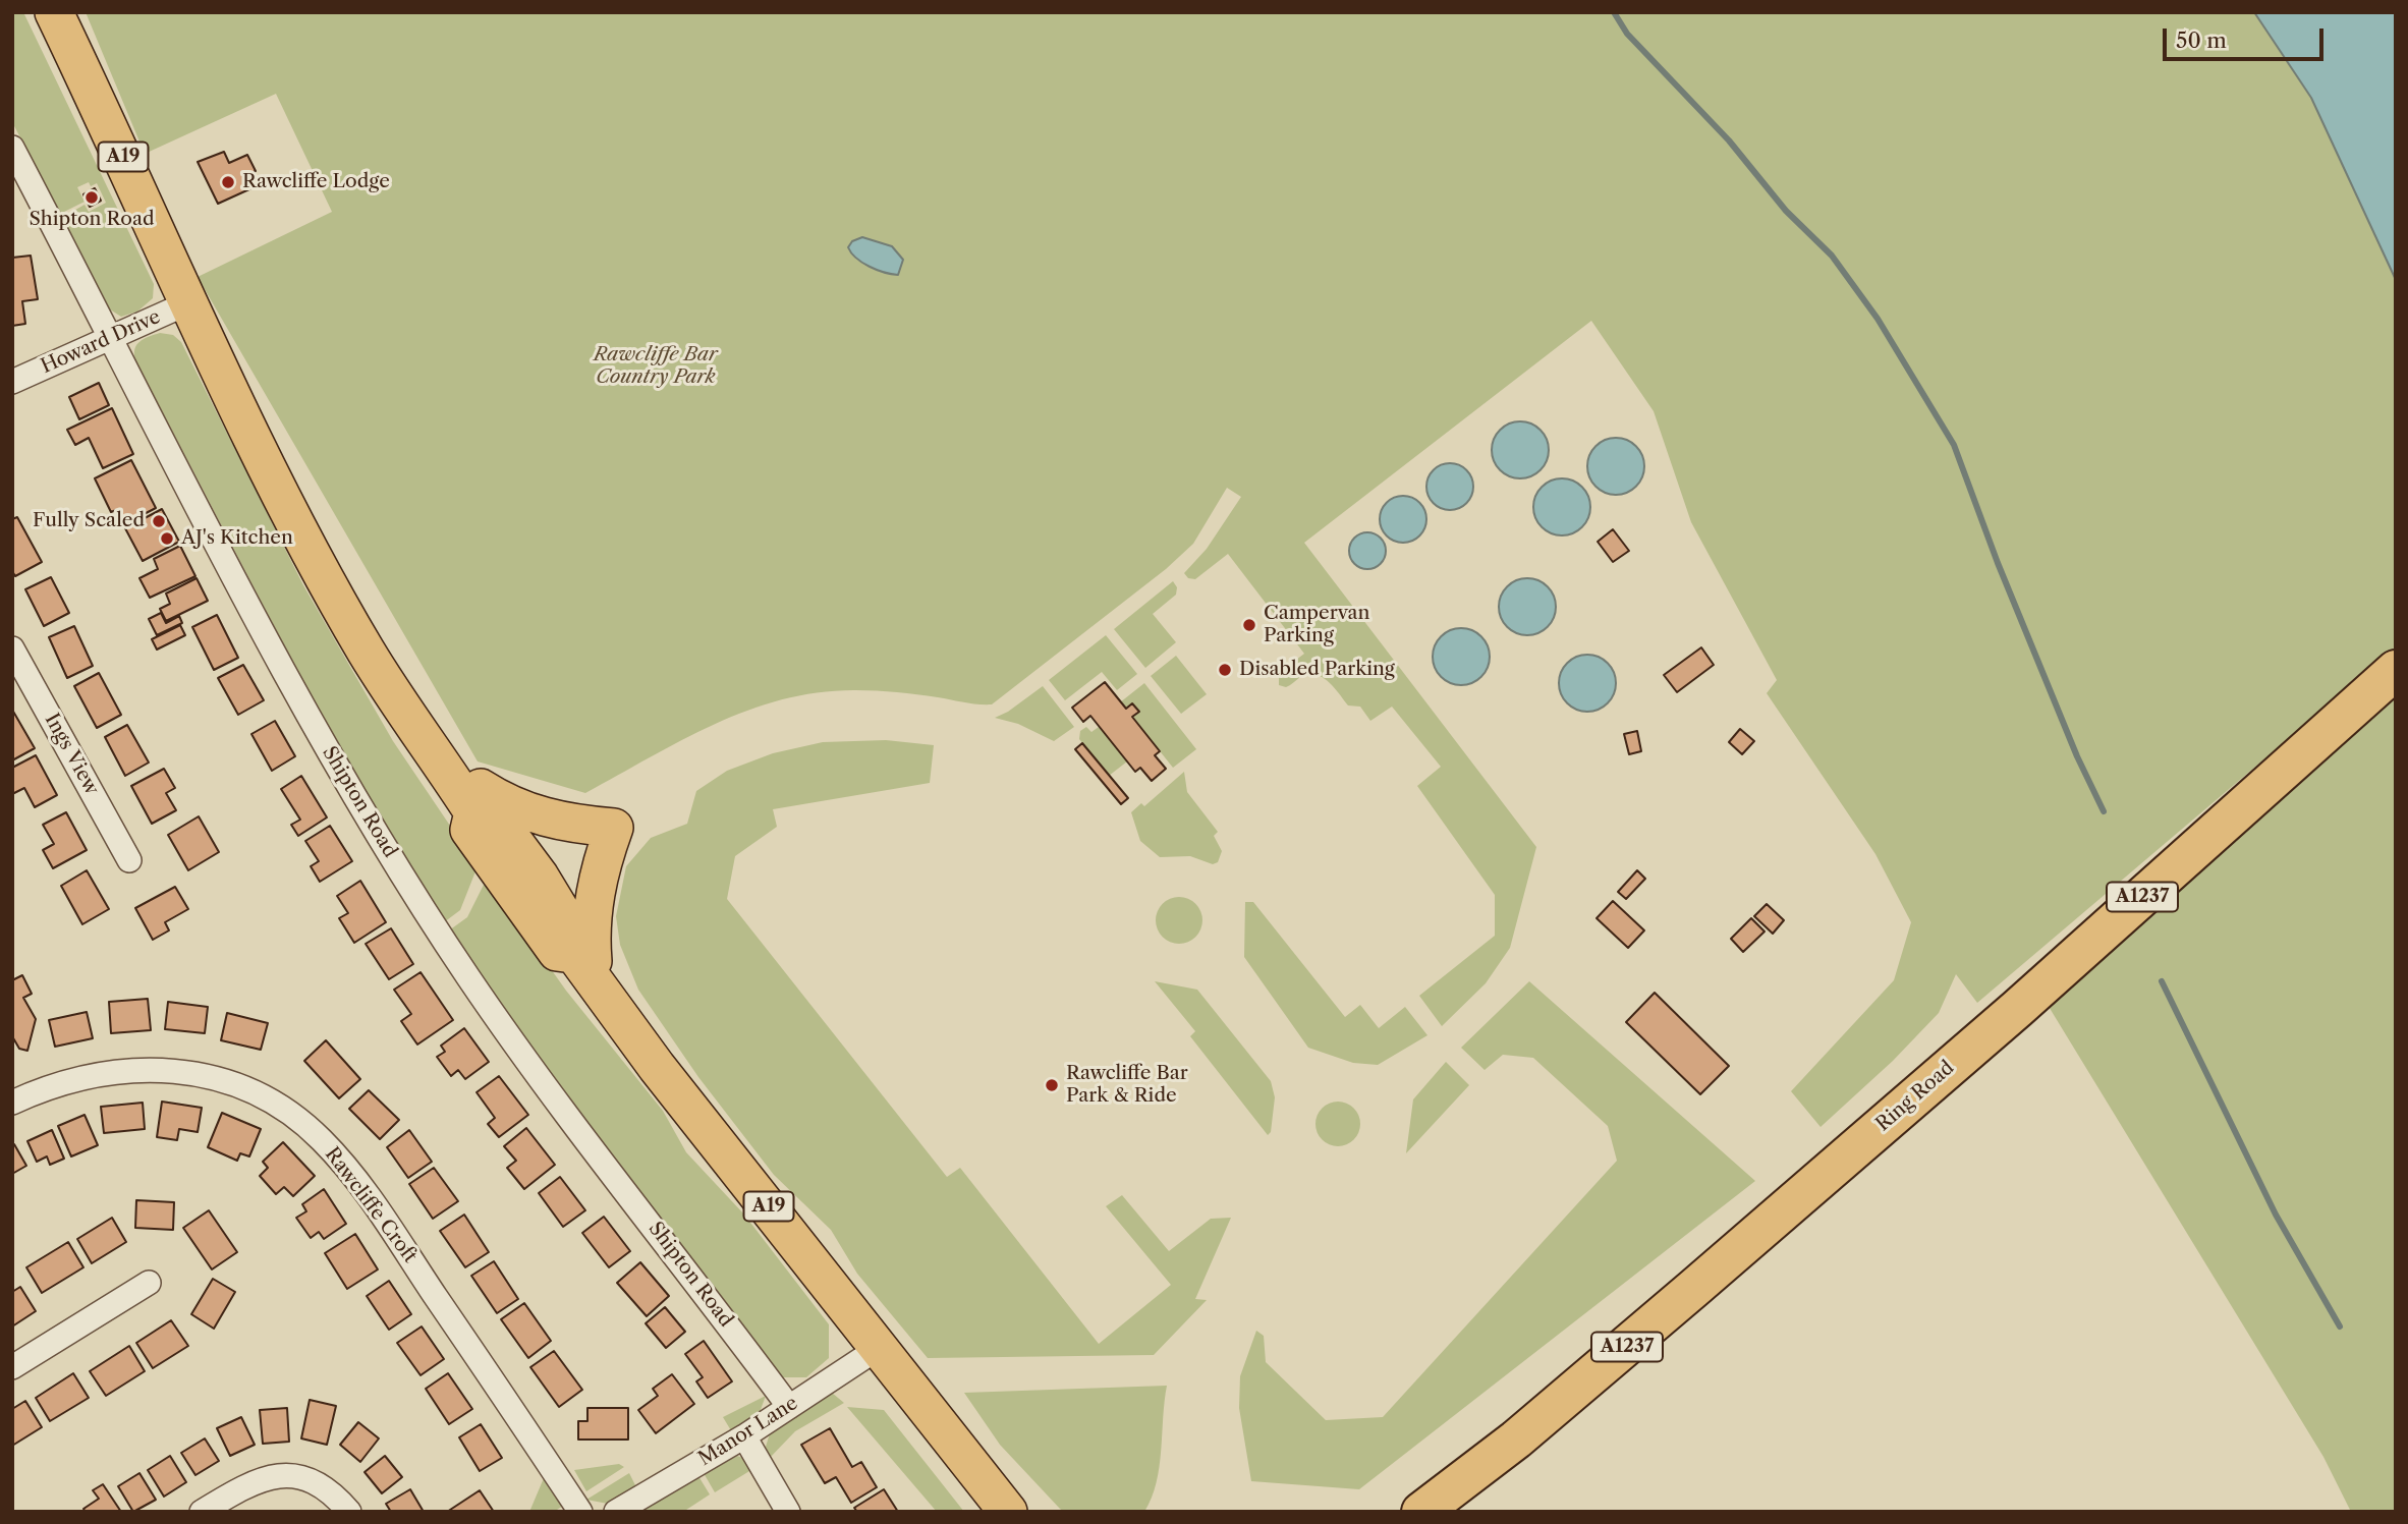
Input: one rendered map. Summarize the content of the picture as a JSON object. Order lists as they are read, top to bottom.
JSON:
{
  "streets": {
    "highway": ["A1237", "Ring Road"],
    "main road": ["A19"],
    "street": [
      "Howard Drive",
      "Ings View",
      "Shipton Road",
      "Rawcliffe Croft",
      "Manor Lane"
    ]
  },
  "crossings": [
    ["A19", "Howard Drive"],
    ["A19", "Manor Lane"],
    ["Howard Drive", "Shipton Road"],
    ["Shipton Road", "Manor Lane"]
  ],
  "parks": ["Rawcliffe Bar Country Park"],
  "places": [
    "Rawcliffe Lodge",
    "Shipton Road",
    "Fully Scaled",
    "AJ's Kitchen",
    "Campervan Parking",
    "Disabled Parking",
    "Rawcliffe Bar Park & Ride"
  ],
  "scale_bar": "50 m"
}
